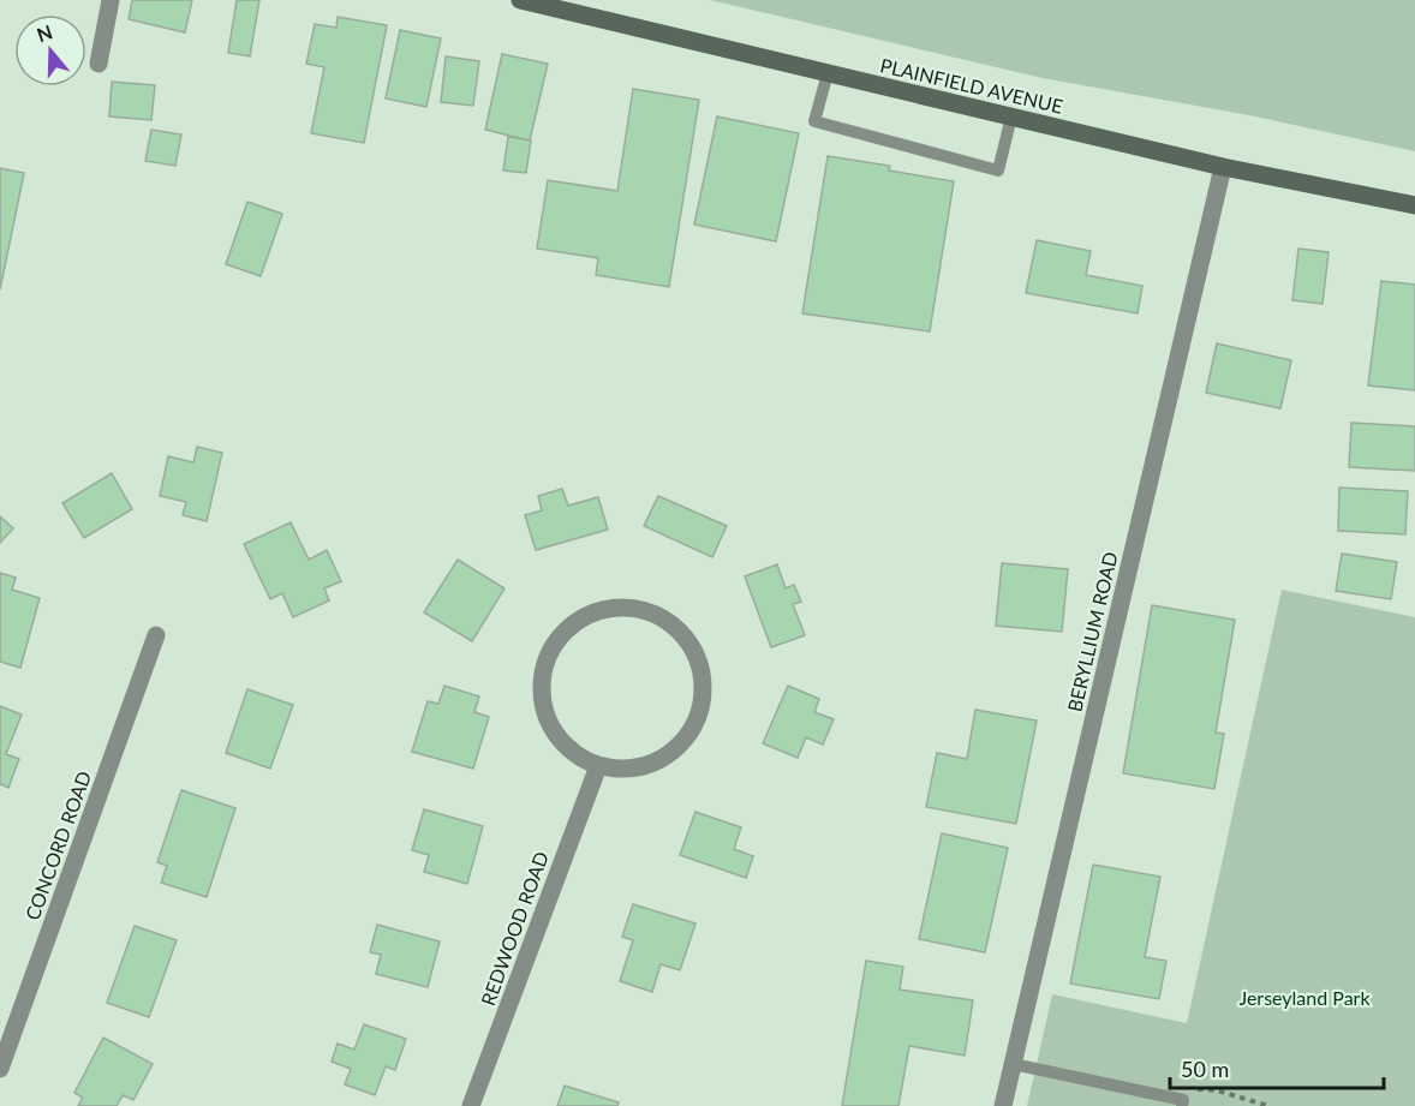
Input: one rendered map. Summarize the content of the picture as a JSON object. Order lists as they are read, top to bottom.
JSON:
{
  "streets": {
    "street": [
      "PLAINFIELD AVENUE",
      "BERYLLIUM ROAD",
      "CONCORD ROAD",
      "REDWOOD ROAD"
    ]
  },
  "crossings": [
    ["PLAINFIELD AVENUE", "BERYLLIUM ROAD"]
  ],
  "parks": ["Jerseyland Park"],
  "scale_bar": "50 m",
  "north": "top"
}
